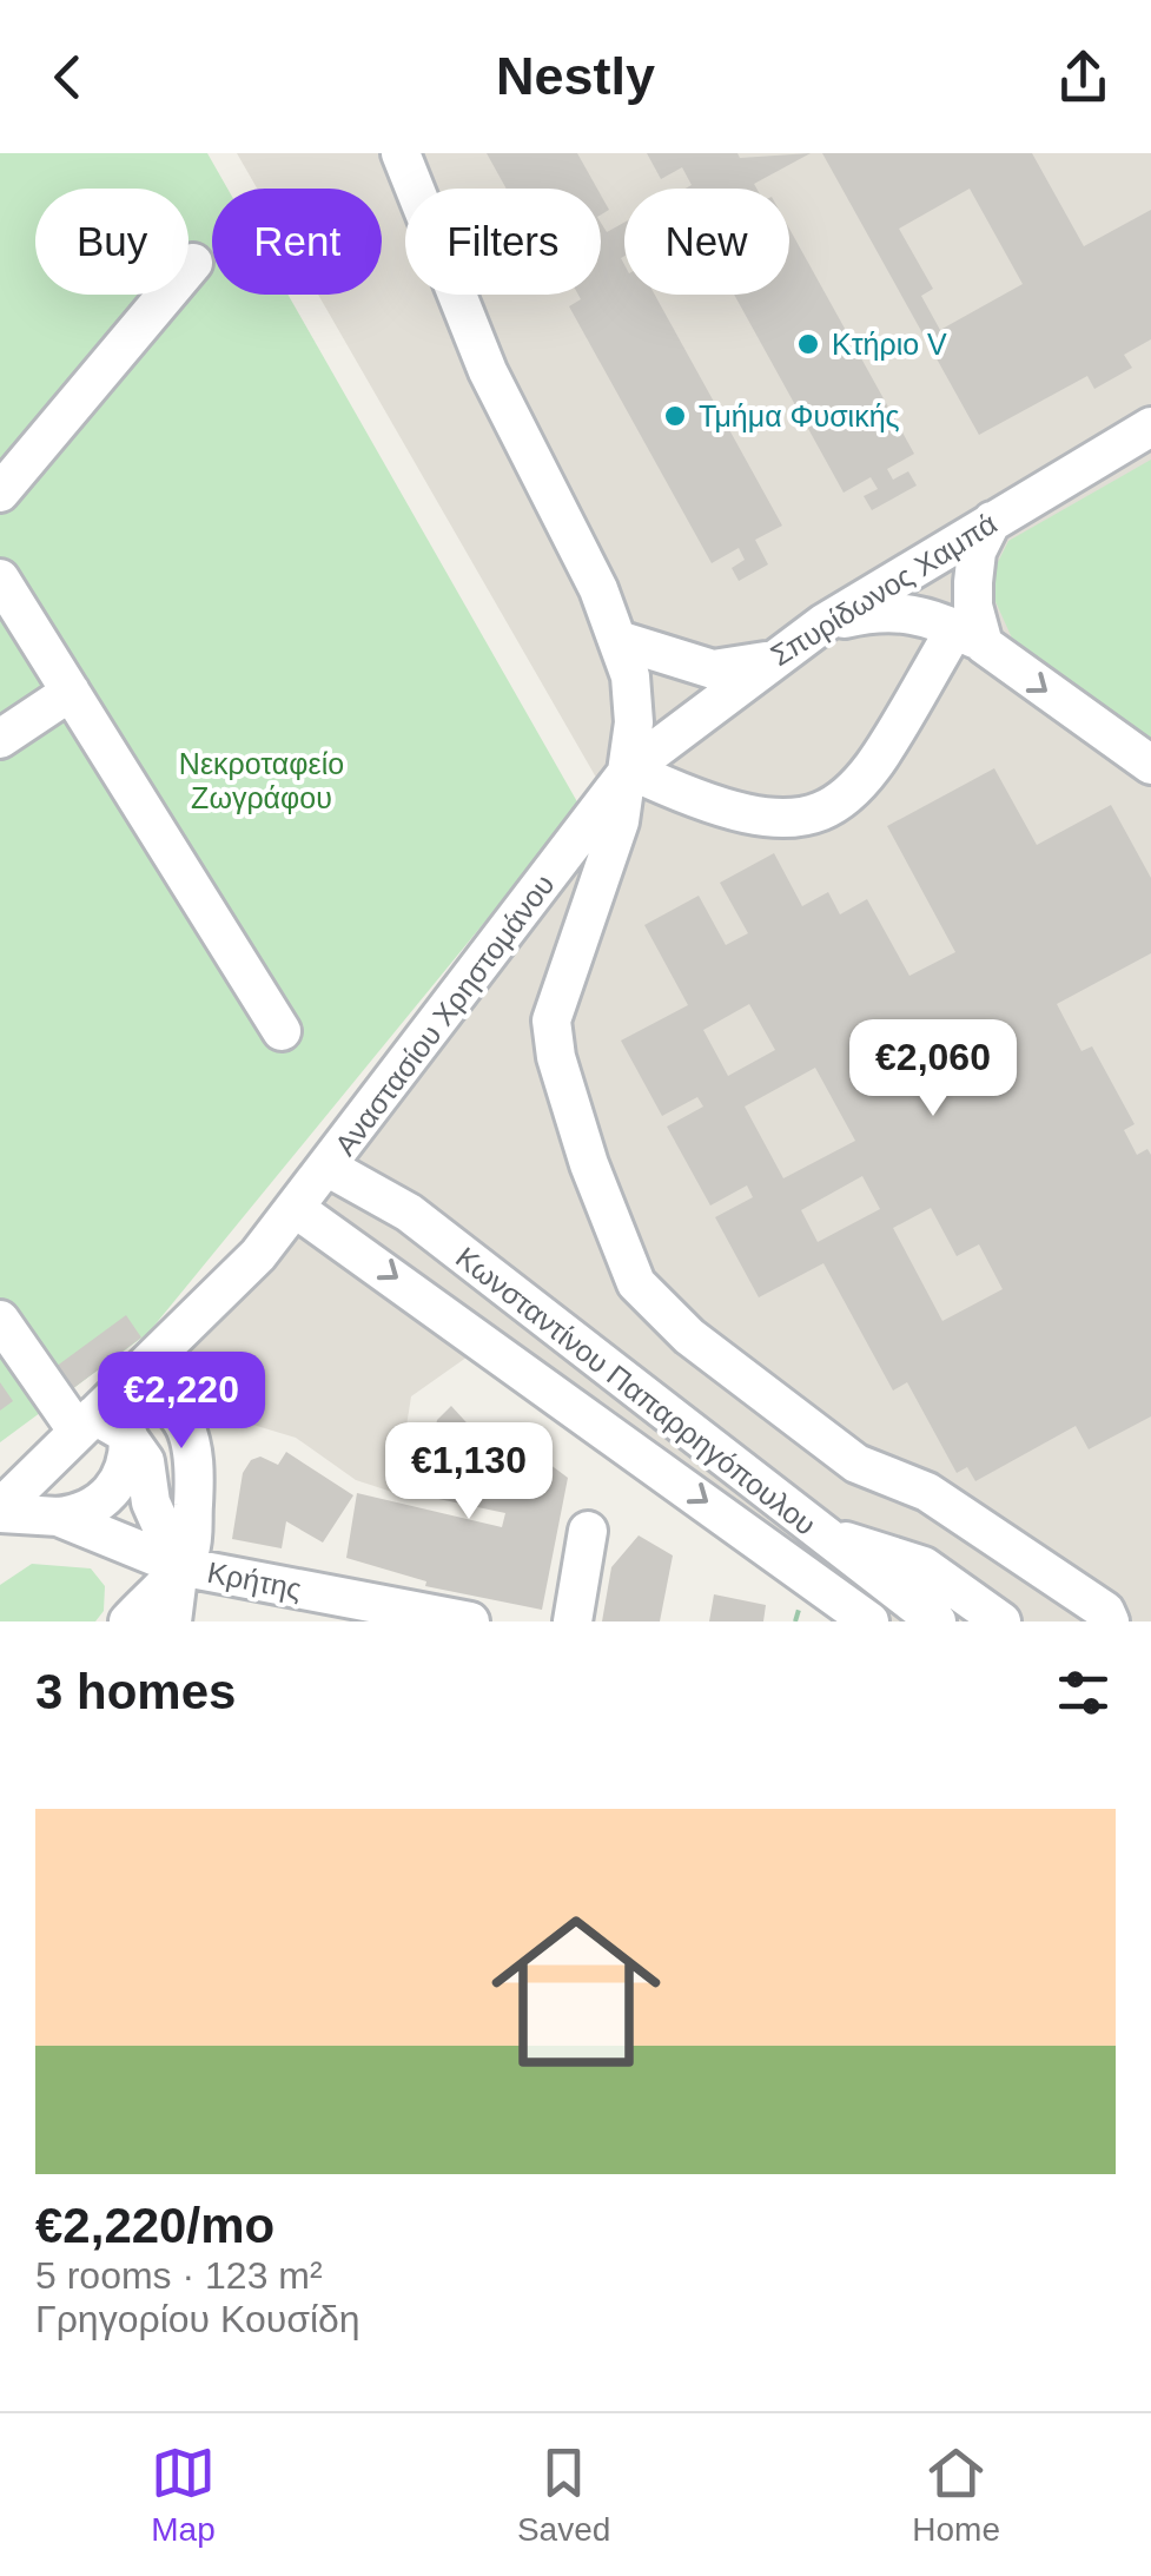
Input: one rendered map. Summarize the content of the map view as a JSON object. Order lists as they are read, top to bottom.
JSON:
{
  "streets": {
    "street": [
      "Σπυρίδωνος Χαμπά",
      "Αναστασίου Χρηστομάνου",
      "Κωνσταντίνου Παπαρρηγόπουλου",
      "Κρήτης"
    ]
  },
  "crossings": [
    ["Σπυρίδωνος Χαμπά", "Αναστασίου Χρηστομάνου"],
    ["Αναστασίου Χρηστομάνου", "Κωνσταντίνου Παπαρρηγόπουλου"]
  ],
  "parks": ["Νεκροταφείο Ζωγράφου"],
  "places": ["Κτήριο V", "Τμήμα Φυσικής"],
  "page": {
    "header": "Nestly",
    "chip": [
      "Buy",
      "Rent",
      "Filters",
      "New"
    ],
    "price": ["€2,060", "€2,220", "€1,130"],
    "heading": "3 homes",
    "list": [
      {
        "name": "€2,220/mo",
        "note": "5 rooms · 123 m² · Γρηγορίου Κουσίδη"
      }
    ],
    "tabs": ["Map", "Saved", "Home"]
  }
}
